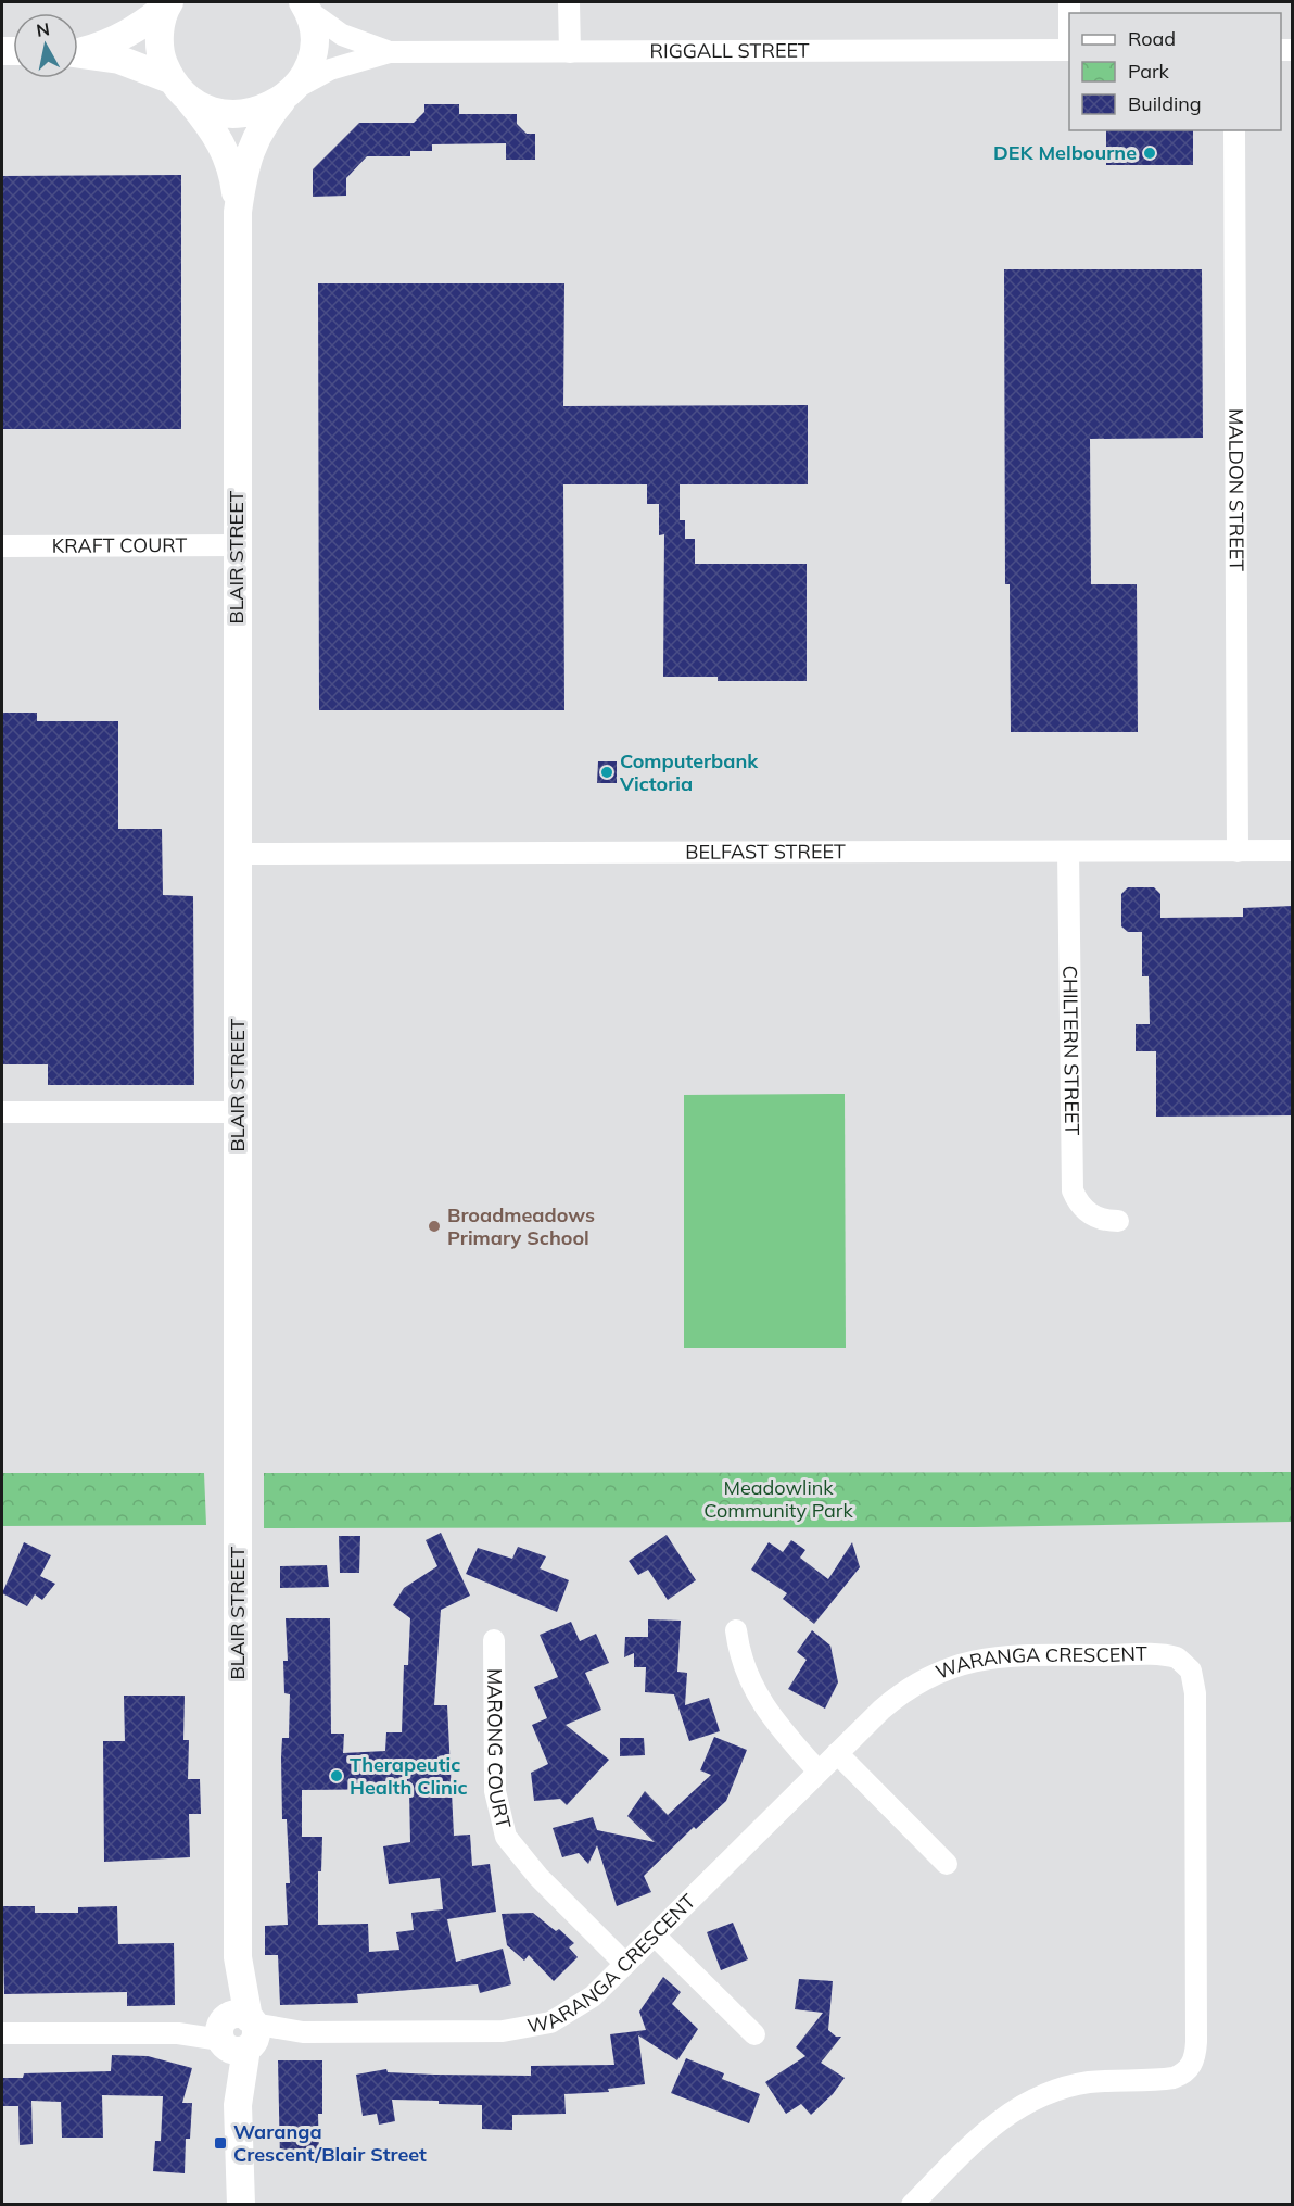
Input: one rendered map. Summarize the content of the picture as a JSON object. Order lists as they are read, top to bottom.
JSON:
{
  "streets": {
    "street": [
      "RIGGALL STREET",
      "MALDON STREET",
      "KRAFT COURT",
      "BLAIR STREET",
      "BELFAST STREET",
      "CHILTERN STREET",
      "WARANGA CRESCENT",
      "MARONG COURT"
    ]
  },
  "crossings": [
    ["RIGGALL STREET", "BLAIR STREET"],
    ["MALDON STREET", "BELFAST STREET"],
    ["KRAFT COURT", "BLAIR STREET"],
    ["BLAIR STREET", "BELFAST STREET"],
    ["BLAIR STREET", "WARANGA CRESCENT"],
    ["BELFAST STREET", "CHILTERN STREET"],
    ["WARANGA CRESCENT", "MARONG COURT"]
  ],
  "parks": ["Meadowlink Community Park"],
  "places": {
    "other": [
      "DEK Melbourne",
      "Computerbank Victoria",
      "Broadmeadows Primary School",
      "Therapeutic Health Clinic"
    ],
    "transit": ["Waranga Crescent/Blair Street"]
  },
  "legend": ["Road", "Park", "Building"],
  "north": "top"
}
